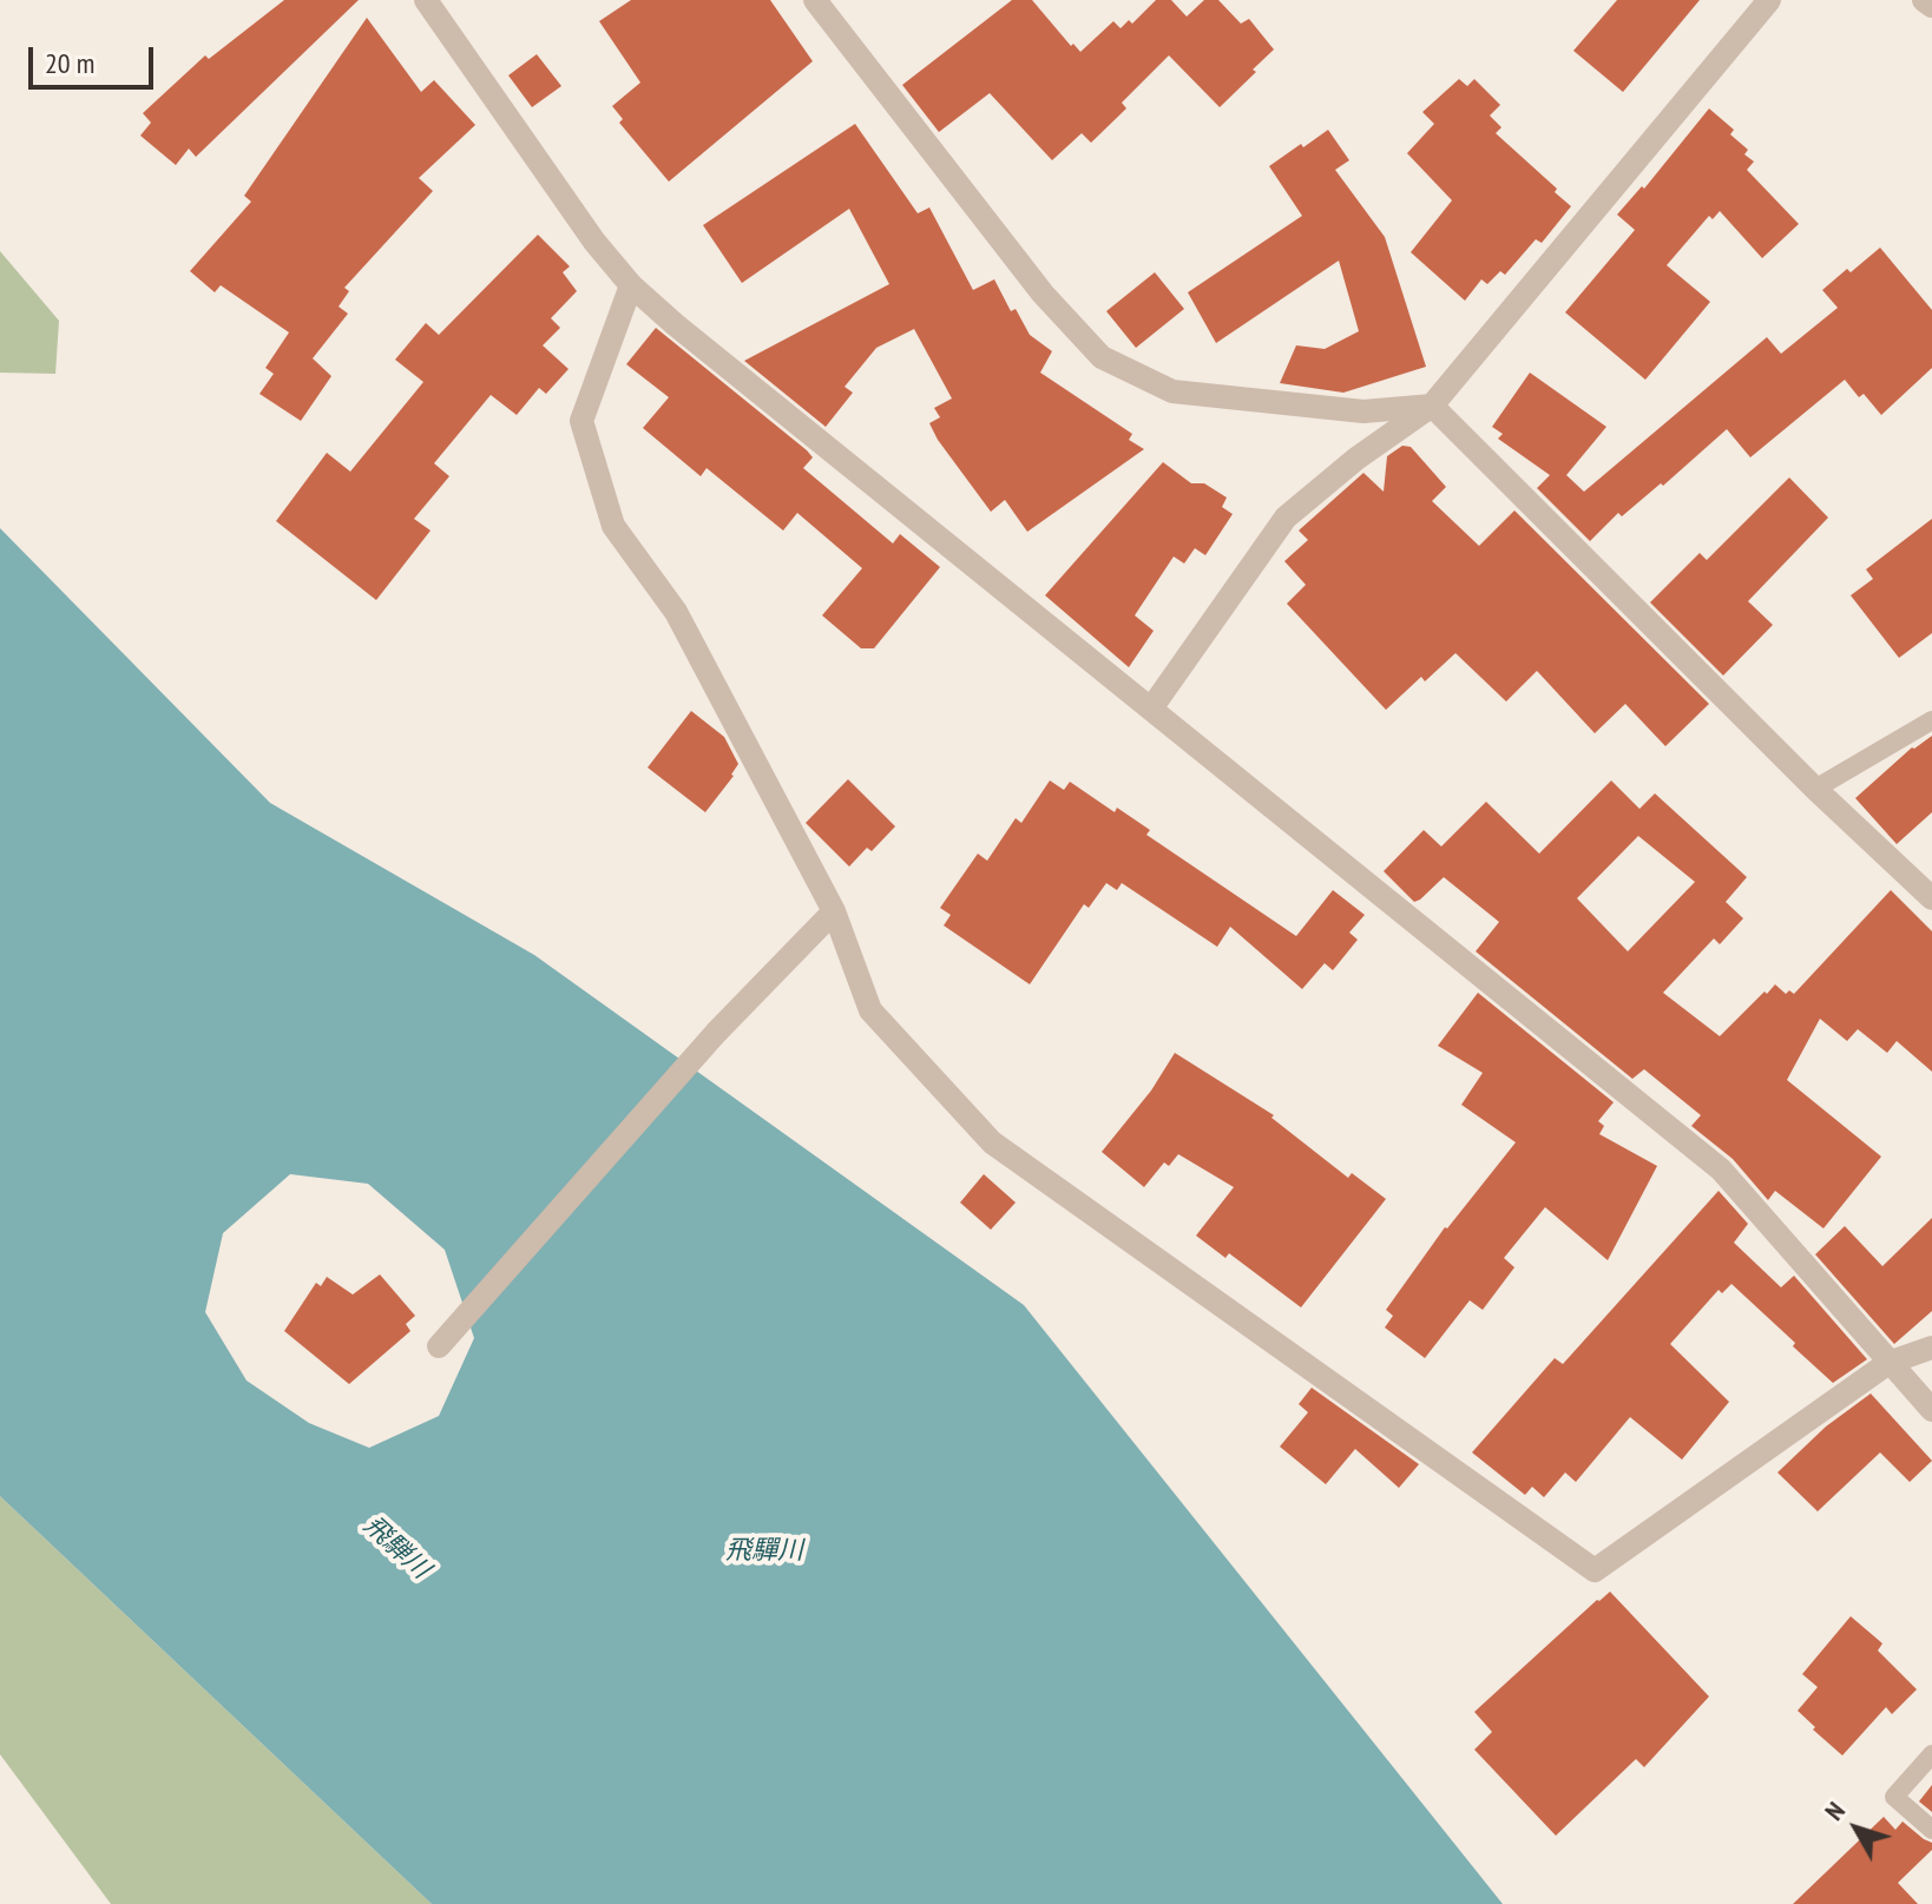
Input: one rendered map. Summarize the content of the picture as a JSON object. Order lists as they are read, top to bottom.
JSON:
{
  "water": ["飛騨川", "飛驒川"],
  "scale_bar": "20 m",
  "north": "top left"
}
